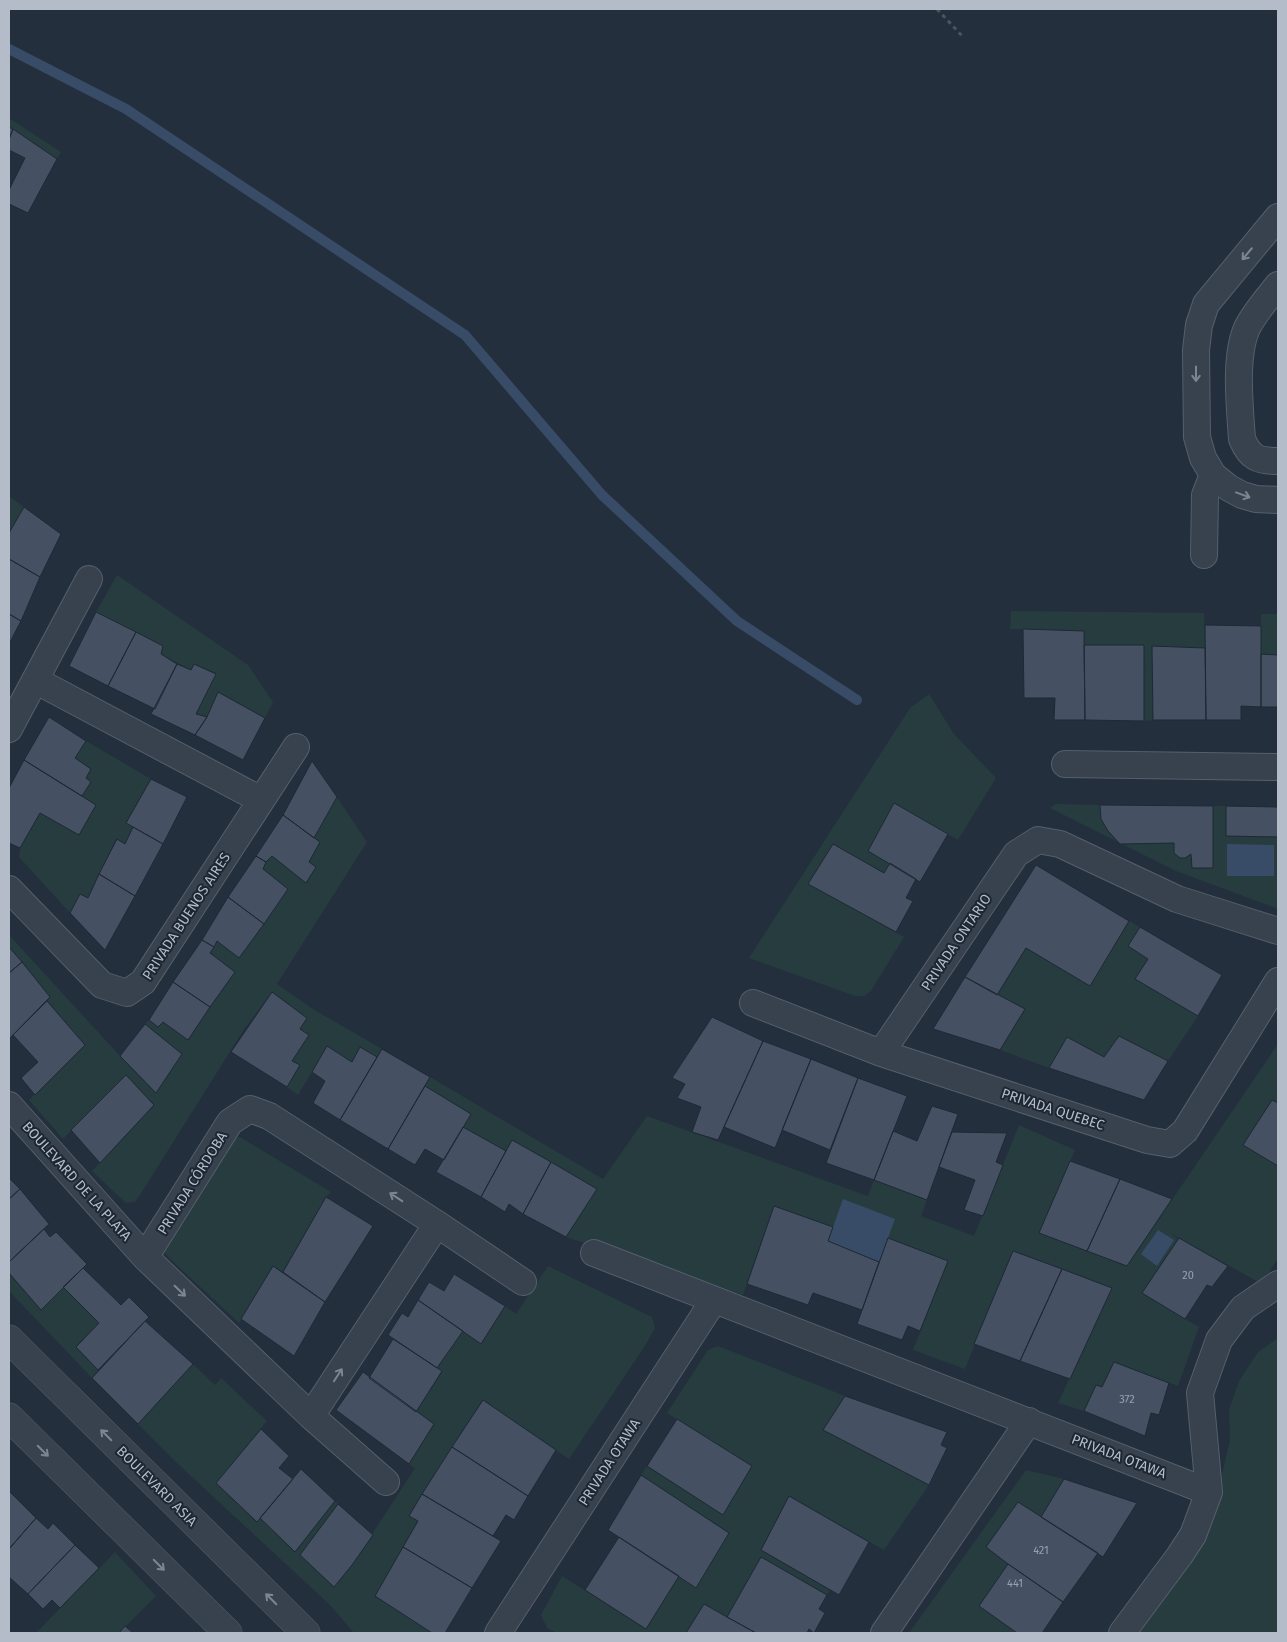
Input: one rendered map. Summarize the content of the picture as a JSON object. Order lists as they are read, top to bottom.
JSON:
{
  "streets": {
    "street": [
      "PRIVADA BUENOS AIRES",
      "PRIVADA ONTARIO",
      "PRIVADA QUEBEC",
      "BOULEVARD DE LA PLATA",
      "PRIVADA CÓRDOBA",
      "PRIVADA OTAWA",
      "BOULEVARD ASIA"
    ]
  },
  "crossings": [
    ["PRIVADA ONTARIO", "PRIVADA QUEBEC"],
    ["BOULEVARD DE LA PLATA", "PRIVADA CÓRDOBA"]
  ],
  "house_numbers": [
    "20",
    "372",
    "421",
    "441"
  ]
}
